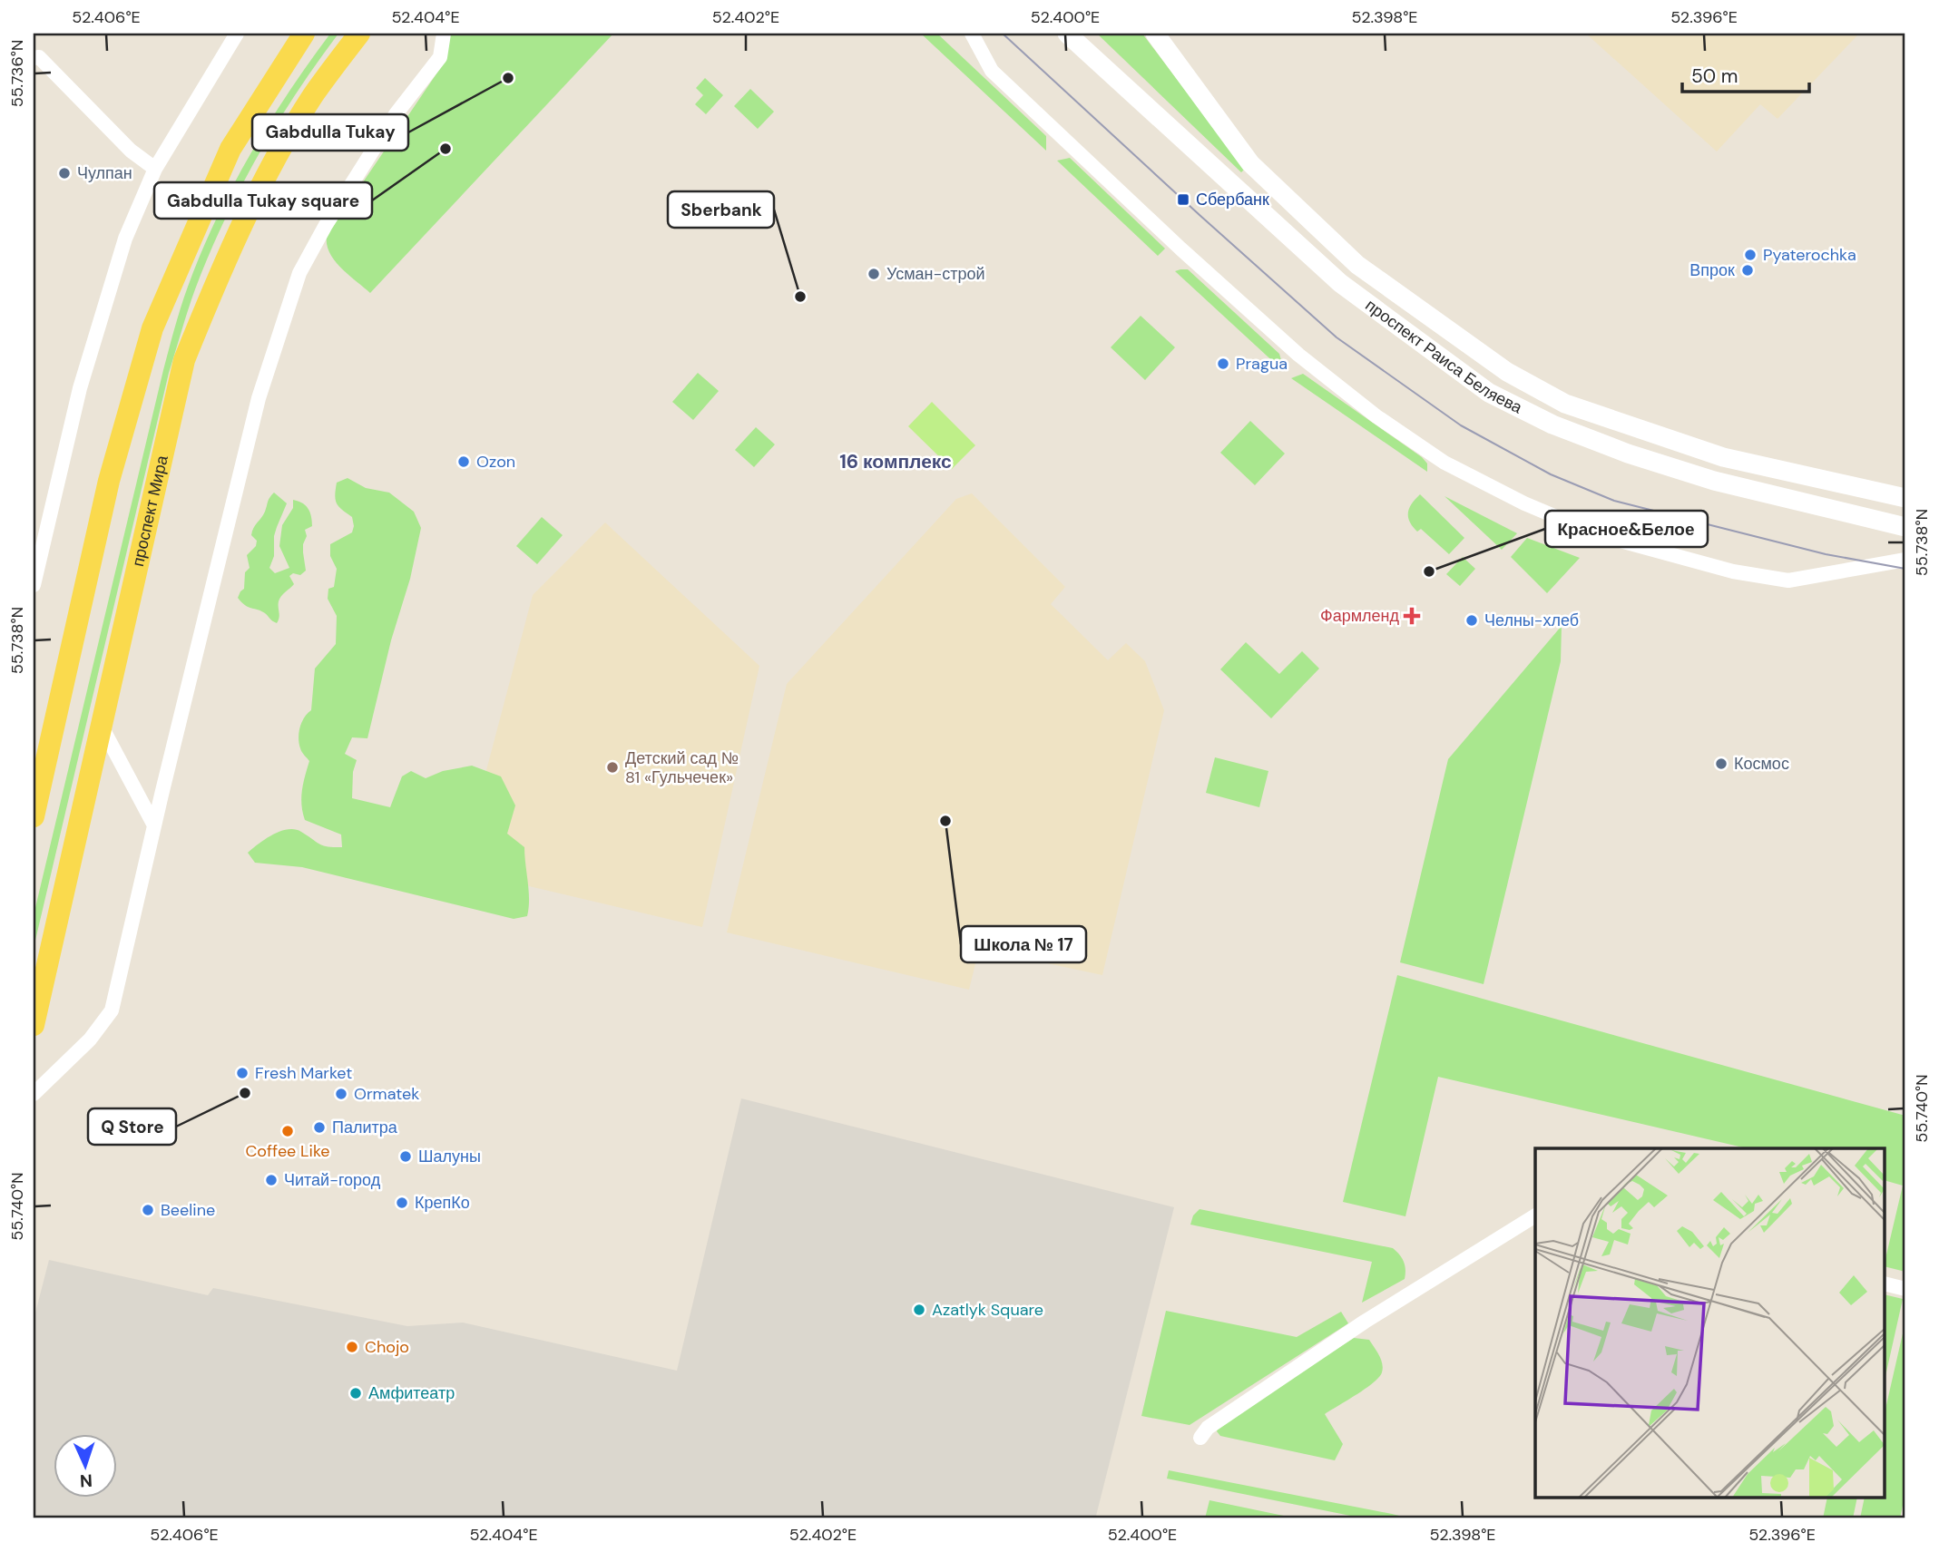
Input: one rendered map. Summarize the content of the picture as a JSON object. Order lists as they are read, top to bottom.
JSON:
{
  "streets": {
    "main road": ["проспект Мира"],
    "street": ["проспект Раиса Беляева"]
  },
  "districts": ["16 комплекс"],
  "places": {
    "other": [
      "Gabdulla Tukay",
      "Gabdulla Tukay square",
      "Чулпан",
      "Pyaterochka",
      "Впрок",
      "Усман-строй",
      "Sberbank",
      "Pragua",
      "Ozon",
      "Красное&Белое",
      "Челны-хлеб",
      "Космос",
      "Детский сад № 81 «Гульчечек»",
      "Школа № 17",
      "Fresh Market",
      "Q Store",
      "Ormatek",
      "Палитра",
      "Coffee Like",
      "Шалуны",
      "Читай-город",
      "КрепКо",
      "Beeline",
      "Azatlyk Square",
      "Chojo",
      "Амфитеатр"
    ],
    "transit": ["Сбербанк"],
    "health": ["Фармленд"]
  },
  "scale_bar": "50 m",
  "north": "bottom",
  "coordinates": [
    "52.406°E",
    "52.404°E",
    "52.402°E",
    "52.400°E",
    "52.398°E",
    "52.396°E",
    "55.736°N",
    "55.738°N",
    "55.740°N"
  ]
}
